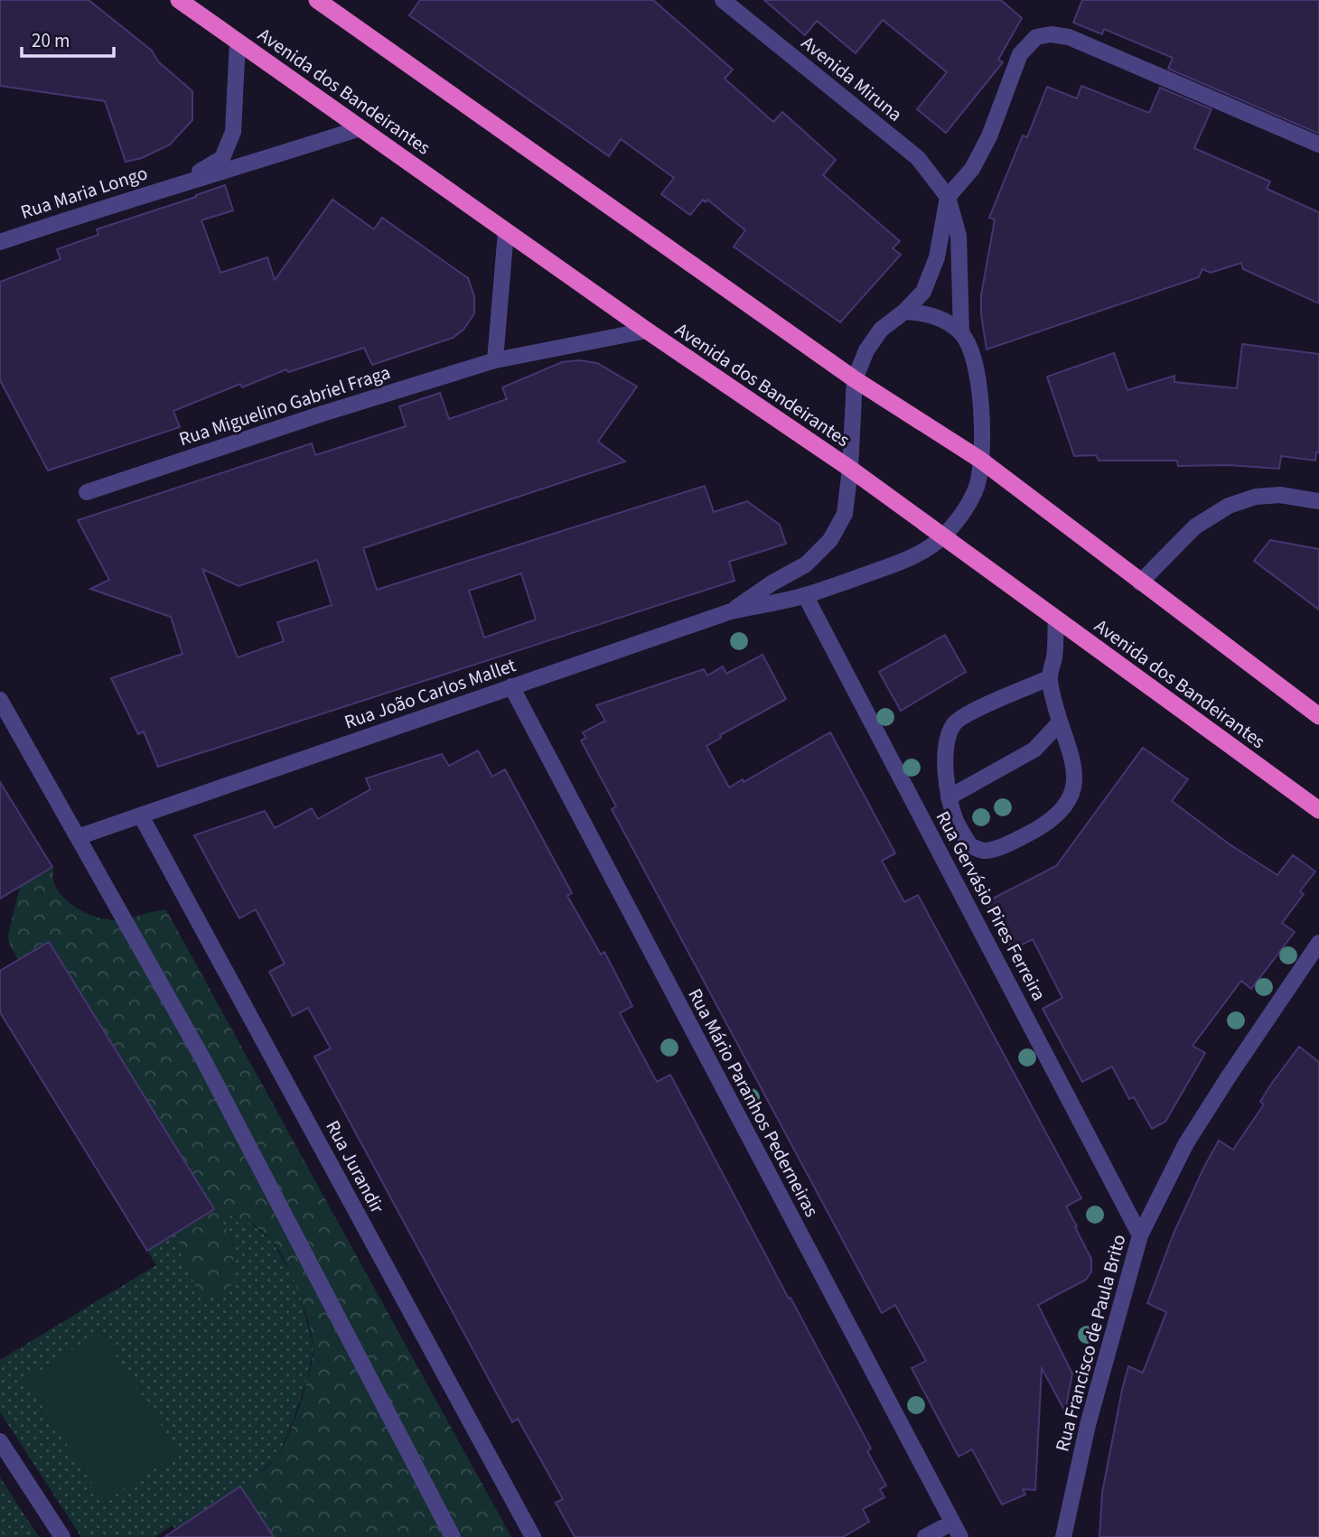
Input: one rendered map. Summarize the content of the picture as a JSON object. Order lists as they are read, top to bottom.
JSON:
{
  "streets": {
    "highway": ["Avenida dos Bandeirantes"],
    "street": [
      "Avenida Miruna",
      "Rua Maria Longo",
      "Rua Miguelino Gabriel Fraga",
      "Rua João Carlos Mallet",
      "Rua Gervásio Pires Ferreira",
      "Rua Mário Paranhos Pederneiras",
      "Rua Jurandir",
      "Rua Francisco de Paula Brito"
    ]
  },
  "crossings": [
    ["Avenida Miruna", "Rua João Carlos Mallet"],
    ["Avenida dos Bandeirantes", "Rua Maria Longo"],
    ["Avenida dos Bandeirantes", "Rua Miguelino Gabriel Fraga"],
    ["Avenida dos Bandeirantes", "Rua João Carlos Mallet"],
    ["Rua João Carlos Mallet", "Rua Gervásio Pires Ferreira"],
    ["Rua João Carlos Mallet", "Rua Mário Paranhos Pederneiras"],
    ["Rua João Carlos Mallet", "Rua Jurandir"],
    ["Rua Gervásio Pires Ferreira", "Rua Francisco de Paula Brito"]
  ],
  "scale_bar": "20 m"
}
